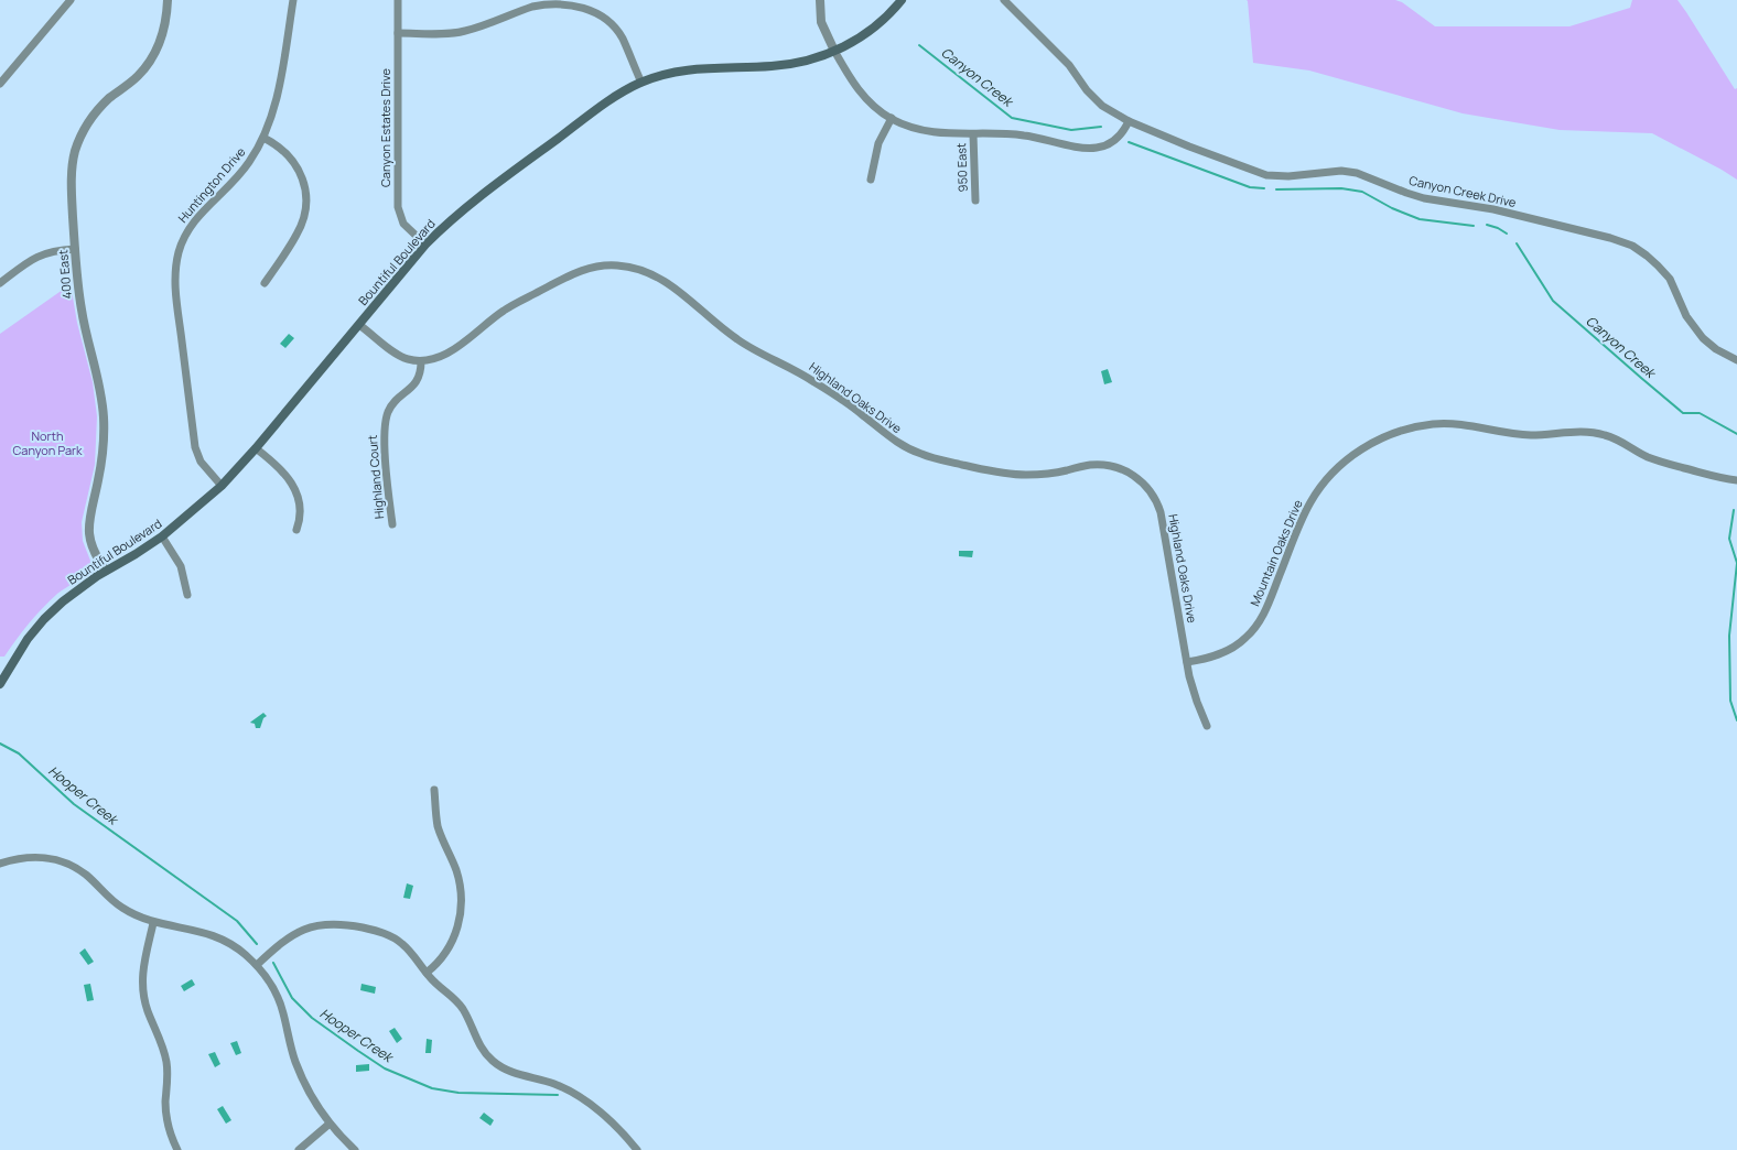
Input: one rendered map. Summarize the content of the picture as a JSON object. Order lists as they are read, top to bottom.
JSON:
{
  "streets": {
    "main road": ["Bountiful Boulevard"],
    "street": [
      "Canyon Estates Drive",
      "950 East",
      "Huntington Drive",
      "Canyon Creek Drive",
      "400 East",
      "Highland Oaks Drive",
      "Highland Court",
      "Mountain Oaks Drive"
    ]
  },
  "crossings": [
    ["Canyon Estates Drive", "Bountiful Boulevard"],
    ["Huntington Drive", "Bountiful Boulevard"],
    ["Bountiful Boulevard", "400 East"],
    ["Bountiful Boulevard", "Highland Oaks Drive"],
    ["Highland Oaks Drive", "Highland Court"],
    ["Highland Oaks Drive", "Mountain Oaks Drive"]
  ],
  "water": ["Canyon Creek", "Hooper Creek"],
  "parks": ["North Canyon Park"]
}
